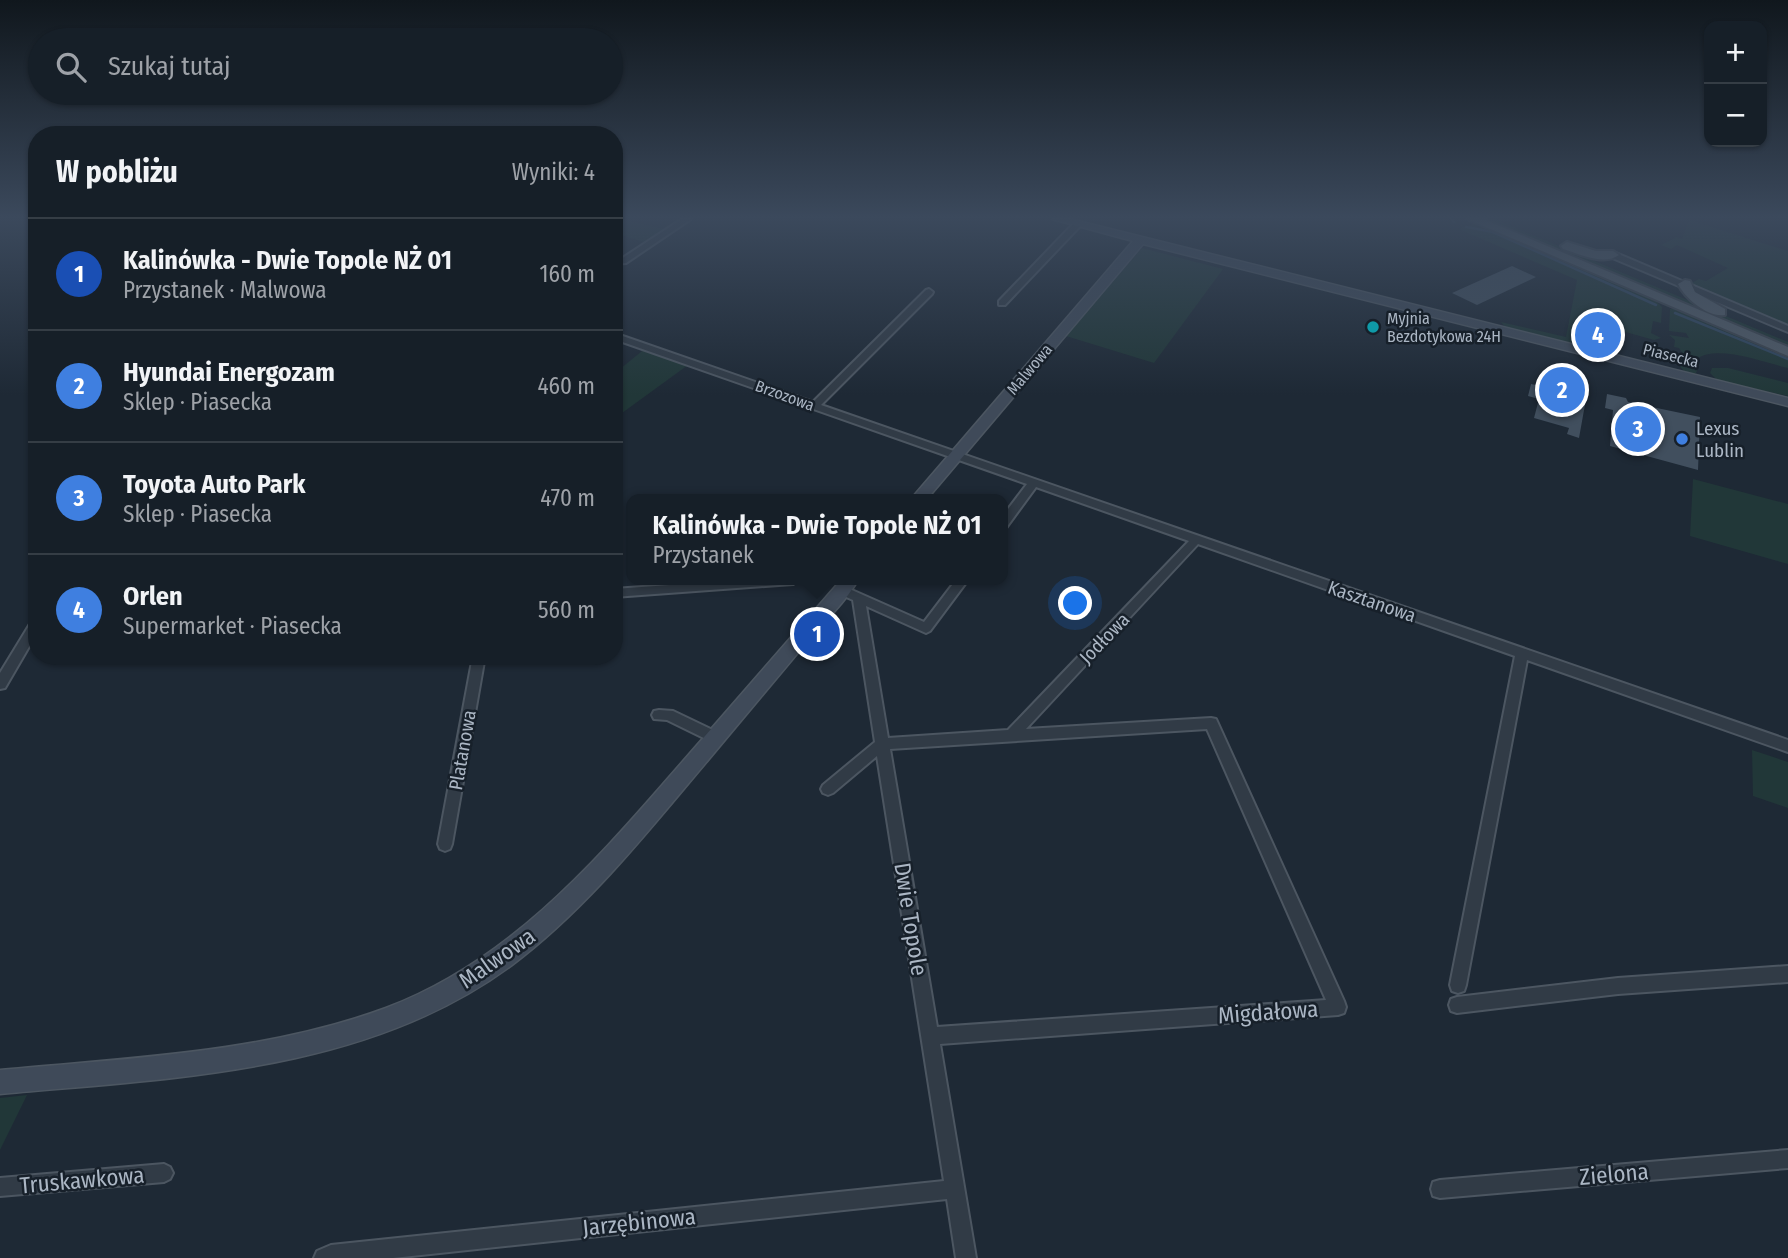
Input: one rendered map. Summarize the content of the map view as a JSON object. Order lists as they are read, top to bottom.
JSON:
{
  "streets": {
    "street": [
      "Piasecka",
      "Malwowa",
      "Brzozowa",
      "Kasztanowa",
      "Jodłowa",
      "Platanowa",
      "Dwie Topole",
      "Migdałowa",
      "Zielona",
      "Truskawkowa",
      "Jarzębinowa"
    ]
  },
  "crossings": [
    ["Malwowa", "Brzozowa"],
    ["Malwowa", "Kasztanowa"],
    ["Malwowa", "Dwie Topole"],
    ["Brzozowa", "Kasztanowa"],
    ["Kasztanowa", "Jodłowa"],
    ["Jodłowa", "Migdałowa"],
    ["Dwie Topole", "Migdałowa"],
    ["Dwie Topole", "Jarzębinowa"]
  ],
  "places": ["Myjnia Bezdotykowa 24H", "Lexus Lublin"],
  "page": {
    "map_buttons": ["+", "−"],
    "search": "Szukaj tutaj",
    "heading": ["W pobliżu", "Wyniki: 4"],
    "list": [
      {
        "mark": "1",
        "name": "Kalinówka - Dwie Topole NŻ 01",
        "note": "Przystanek · Malwowa",
        "value": "160 m"
      },
      {
        "mark": "2",
        "name": "Hyundai Energozam",
        "note": "Sklep · Piasecka",
        "value": "460 m"
      },
      {
        "mark": "3",
        "name": "Toyota Auto Park",
        "note": "Sklep · Piasecka",
        "value": "470 m"
      },
      {
        "mark": "4",
        "name": "Orlen",
        "note": "Supermarket · Piasecka",
        "value": "560 m"
      }
    ],
    "pins": [
      "4",
      "2",
      "3",
      "1"
    ],
    "popup": ["Kalinówka - Dwie Topole NŻ 01", "Przystanek"]
  }
}
